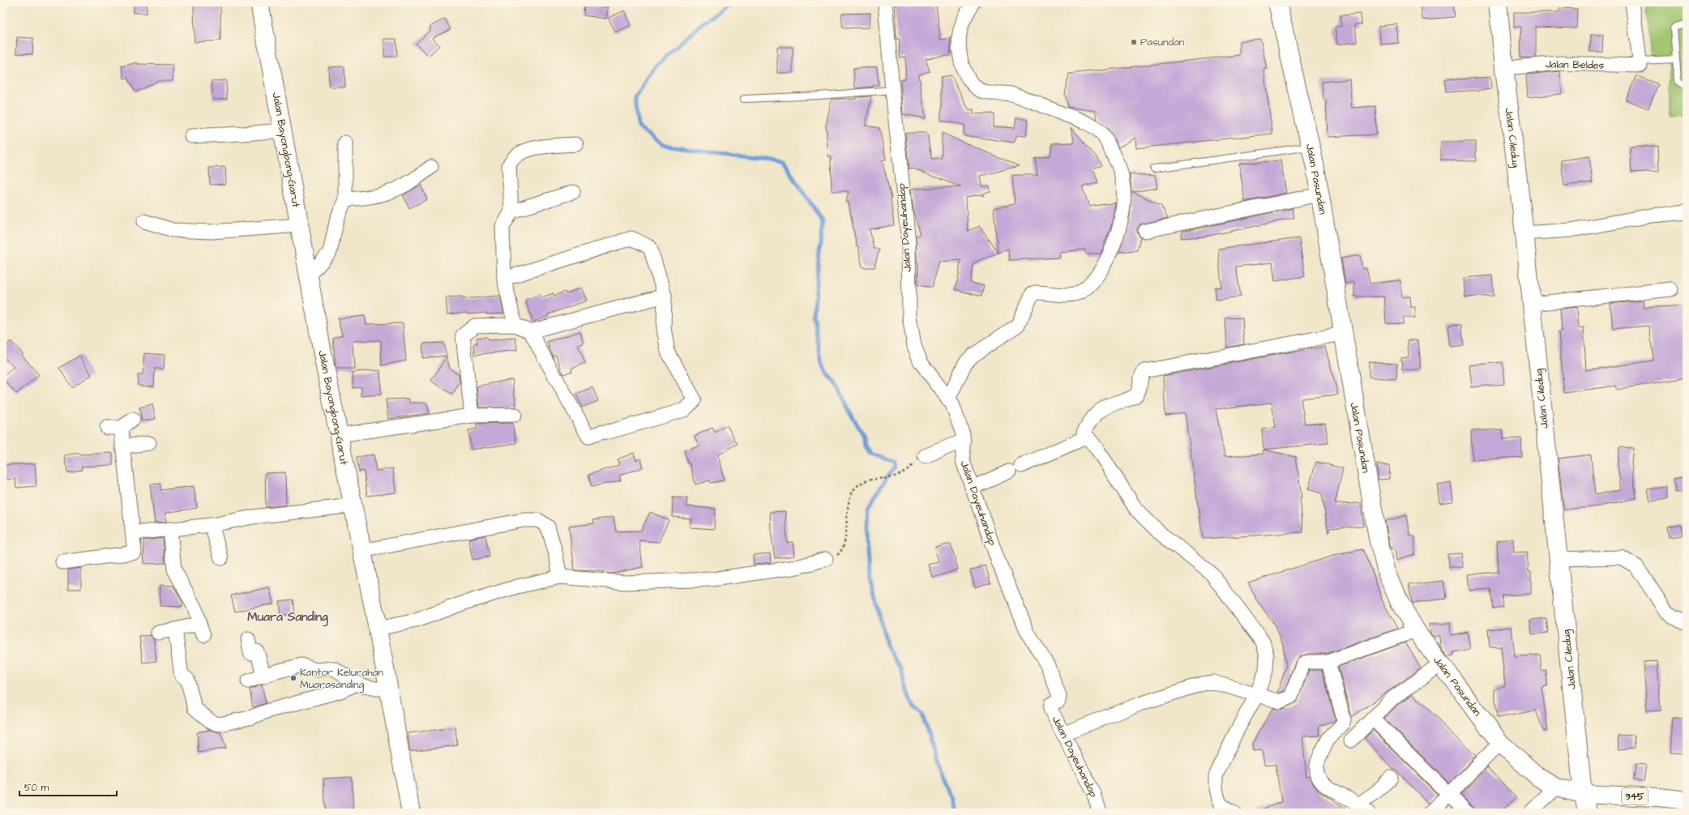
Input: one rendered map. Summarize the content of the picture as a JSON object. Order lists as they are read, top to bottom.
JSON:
{
  "streets": {
    "main road": [
      "Jalan Ciledug",
      "Jalan Bayongbong-Garut",
      "Jalan Pasundan",
      "345"
    ],
    "street": ["Jalan Beldes", "Jalan Dayeuhandap"]
  },
  "crossings": [
    ["Jalan Beldes", "Jalan Ciledug"],
    ["Jalan Ciledug", "Jalan Pasundan"],
    ["Jalan Ciledug", "345"],
    ["Jalan Pasundan", "345"]
  ],
  "districts": ["Muara Sanding"],
  "places": ["Pasundan", "Kantor Kelurahan Muarasanding"],
  "scale_bar": "50 m"
}
